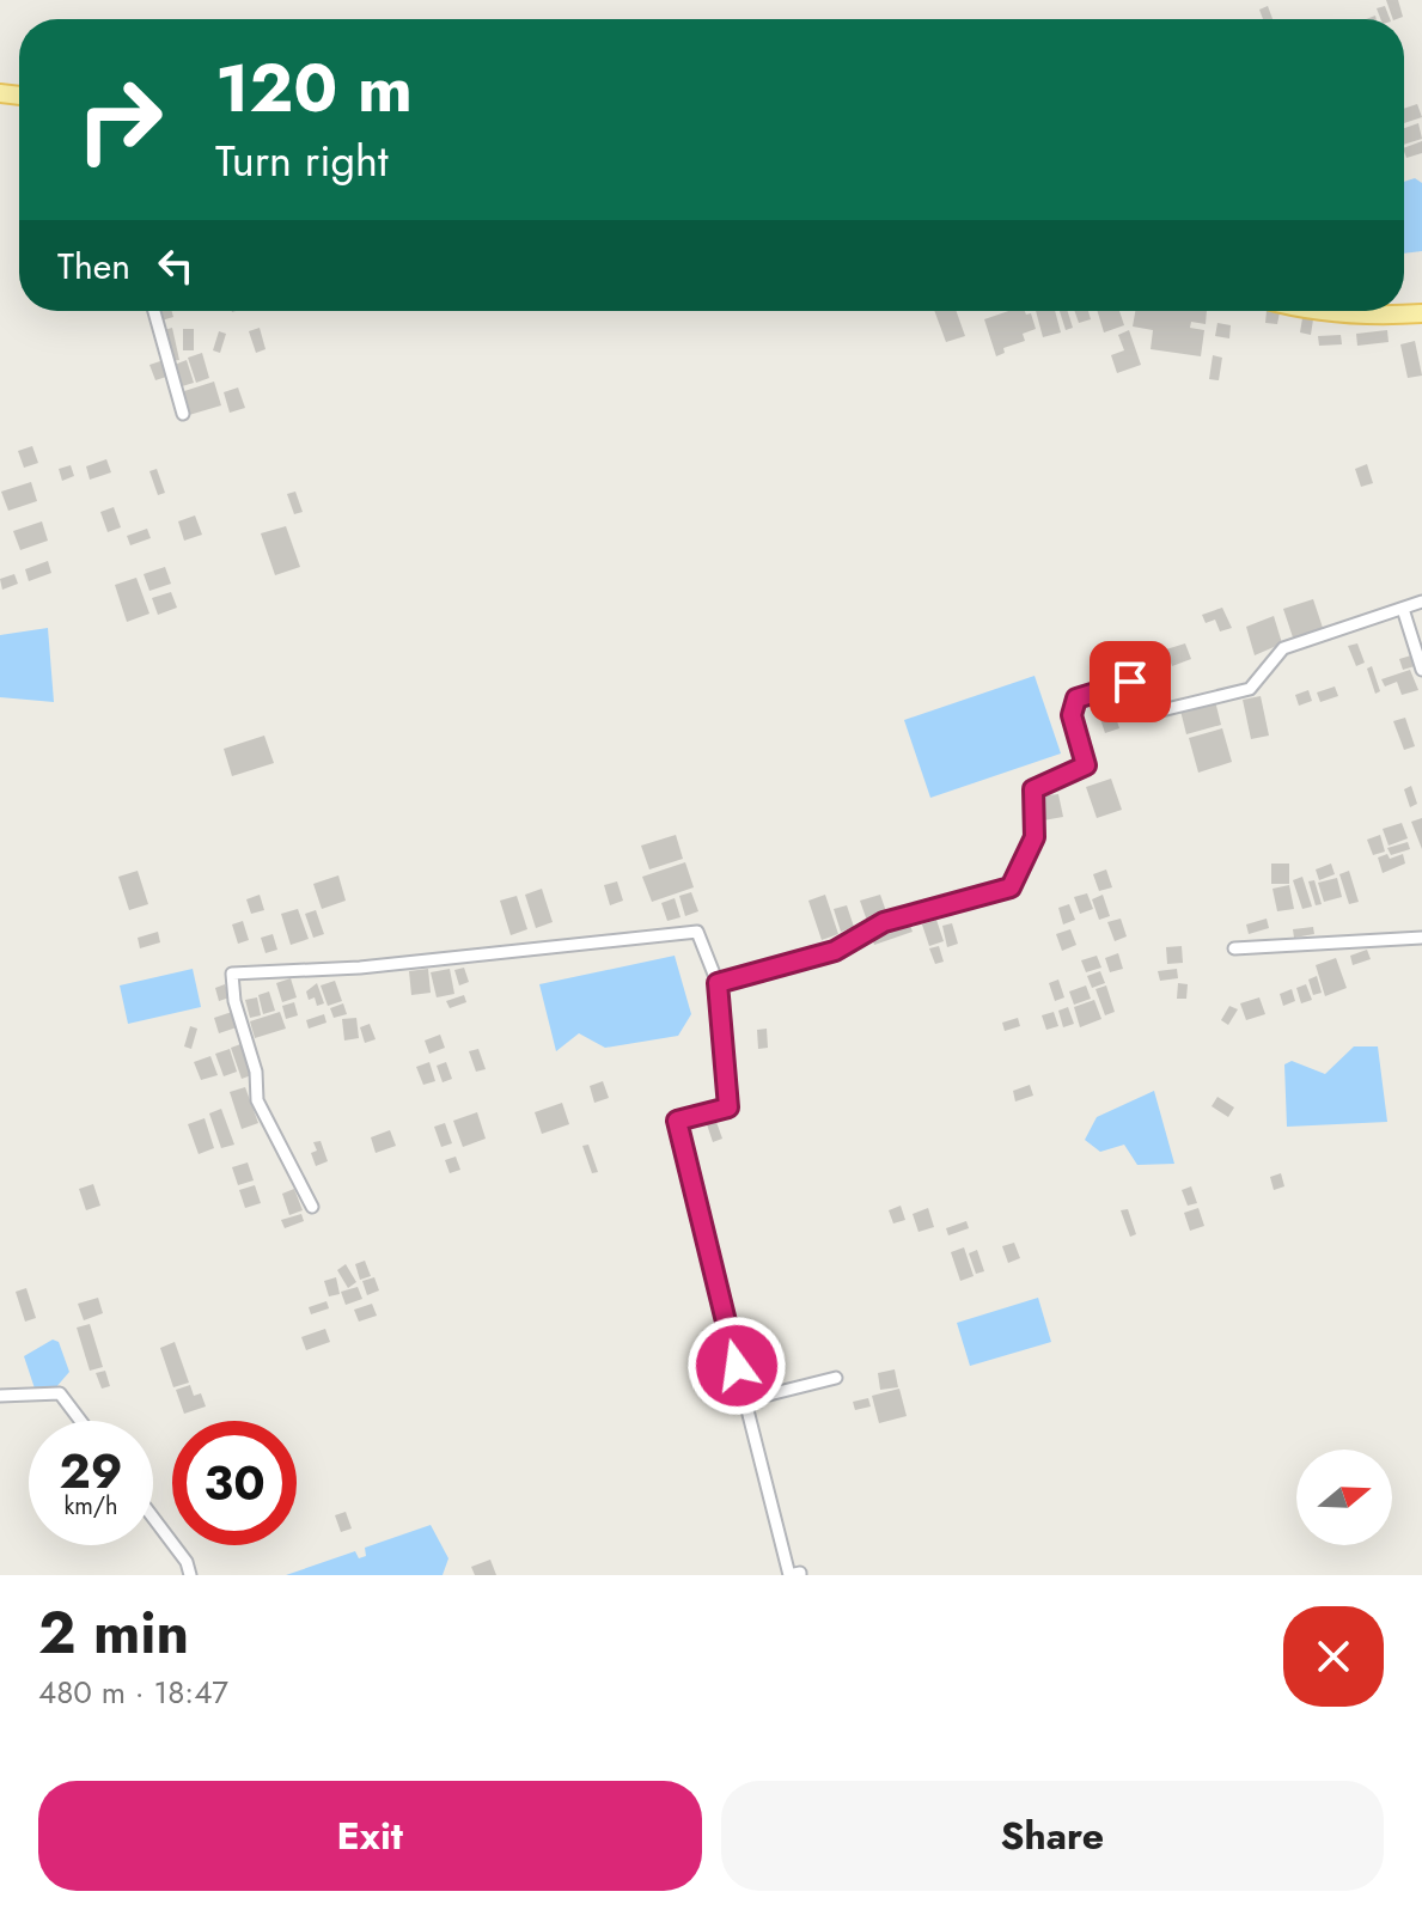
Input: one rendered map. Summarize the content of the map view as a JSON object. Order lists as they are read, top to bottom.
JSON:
{
  "north": "right",
  "page": {
    "turn": ["120 m", "Turn right"],
    "then": "Then",
    "speed": "29 km/h",
    "limit": "30",
    "heading": ["2 min", "480 m · 18:47"],
    "buttons": ["Exit", "Share"]
  }
}
